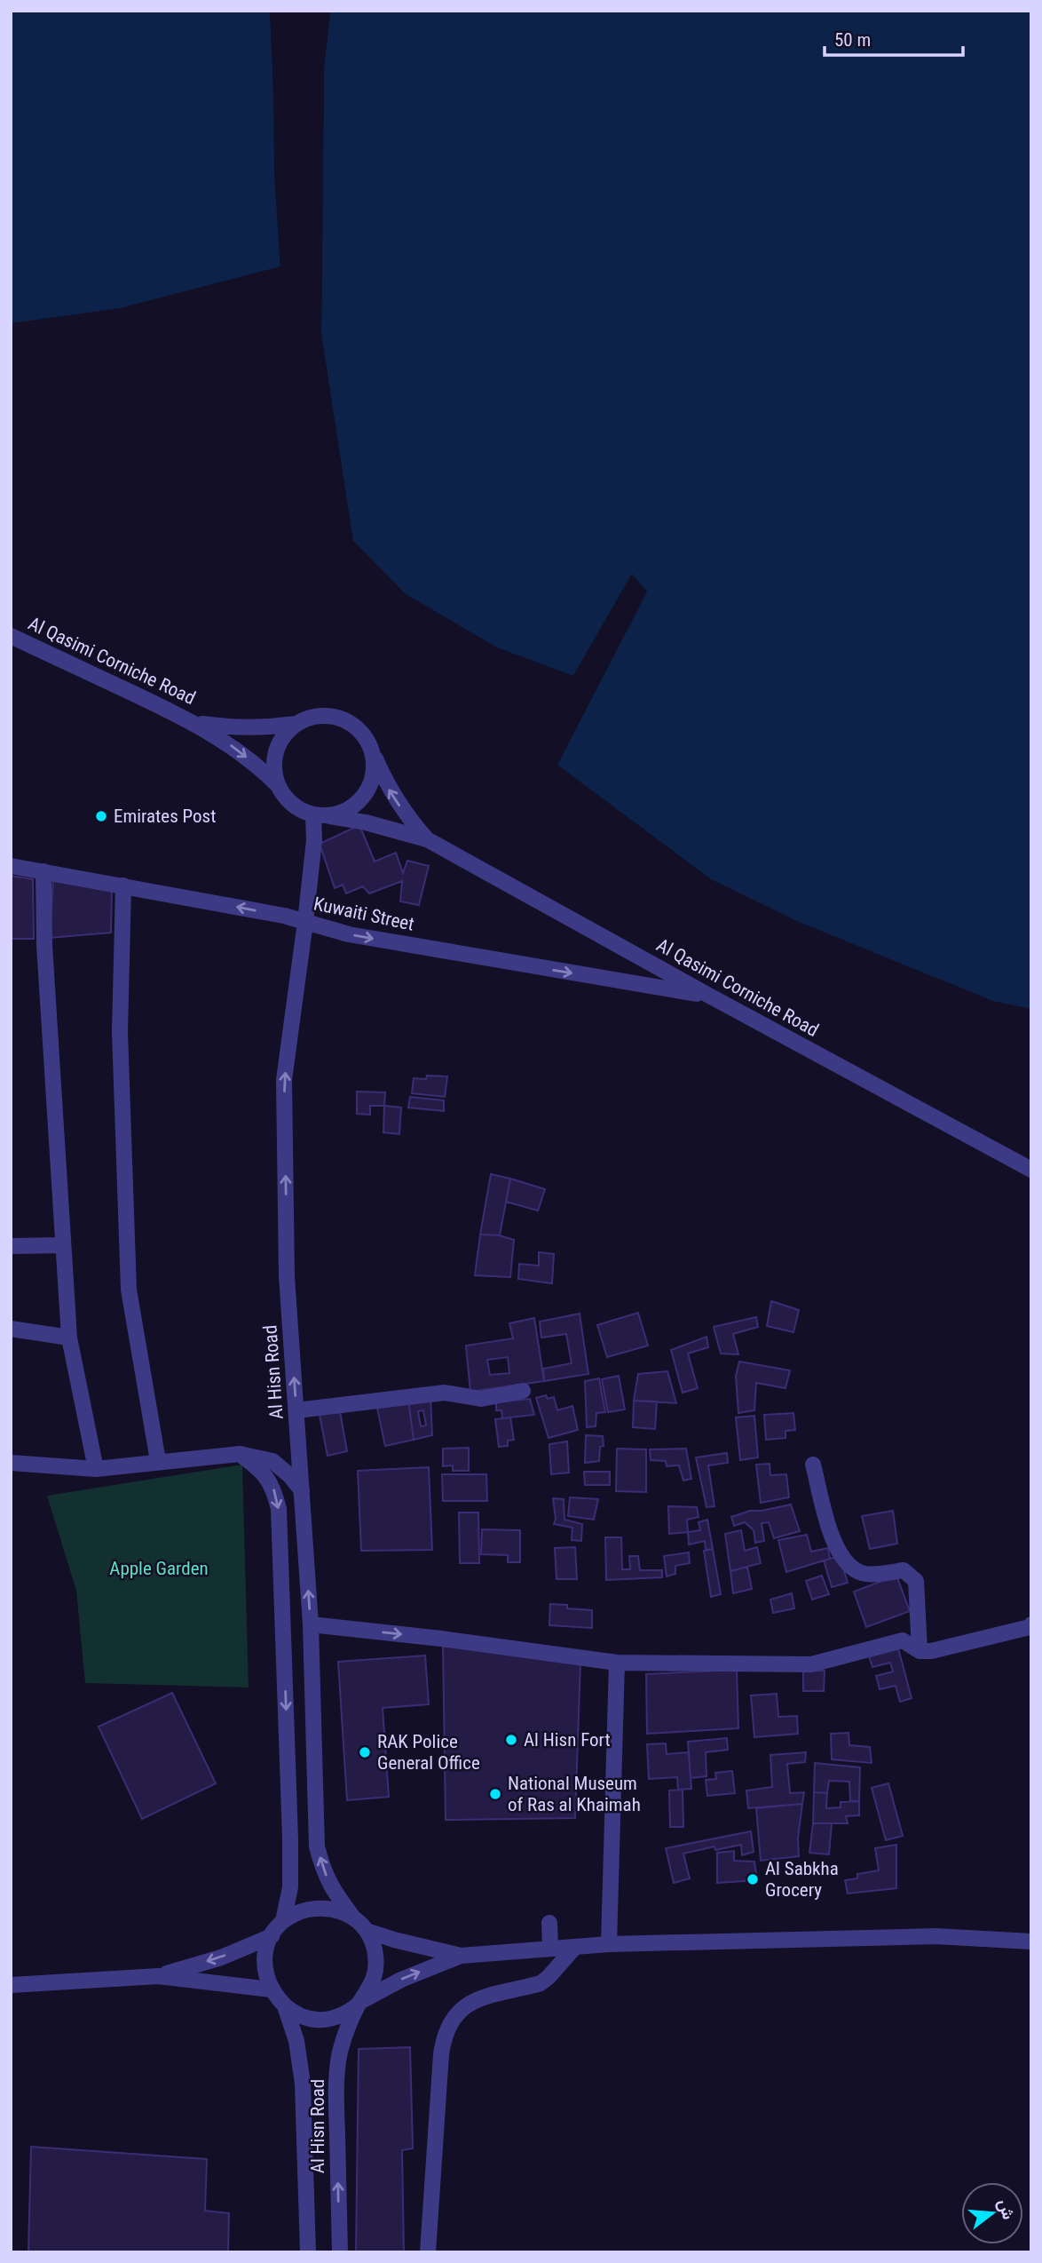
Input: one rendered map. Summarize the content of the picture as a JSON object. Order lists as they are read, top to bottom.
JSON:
{
  "streets": {
    "street": ["Al Qasimi Corniche Road", "Kuwaiti Street", "Al Hisn Road"]
  },
  "crossings": [
    ["Al Qasimi Corniche Road", "Kuwaiti Street"],
    ["Al Qasimi Corniche Road", "Al Hisn Road"],
    ["Kuwaiti Street", "Al Hisn Road"]
  ],
  "parks": ["Apple Garden"],
  "places": [
    "Emirates Post",
    "Al Hisn Fort",
    "RAK Police General Office",
    "National Museum of Ras al Khaimah",
    "Al Sabkha Grocery"
  ],
  "scale_bar": "50 m",
  "north": "right"
}
